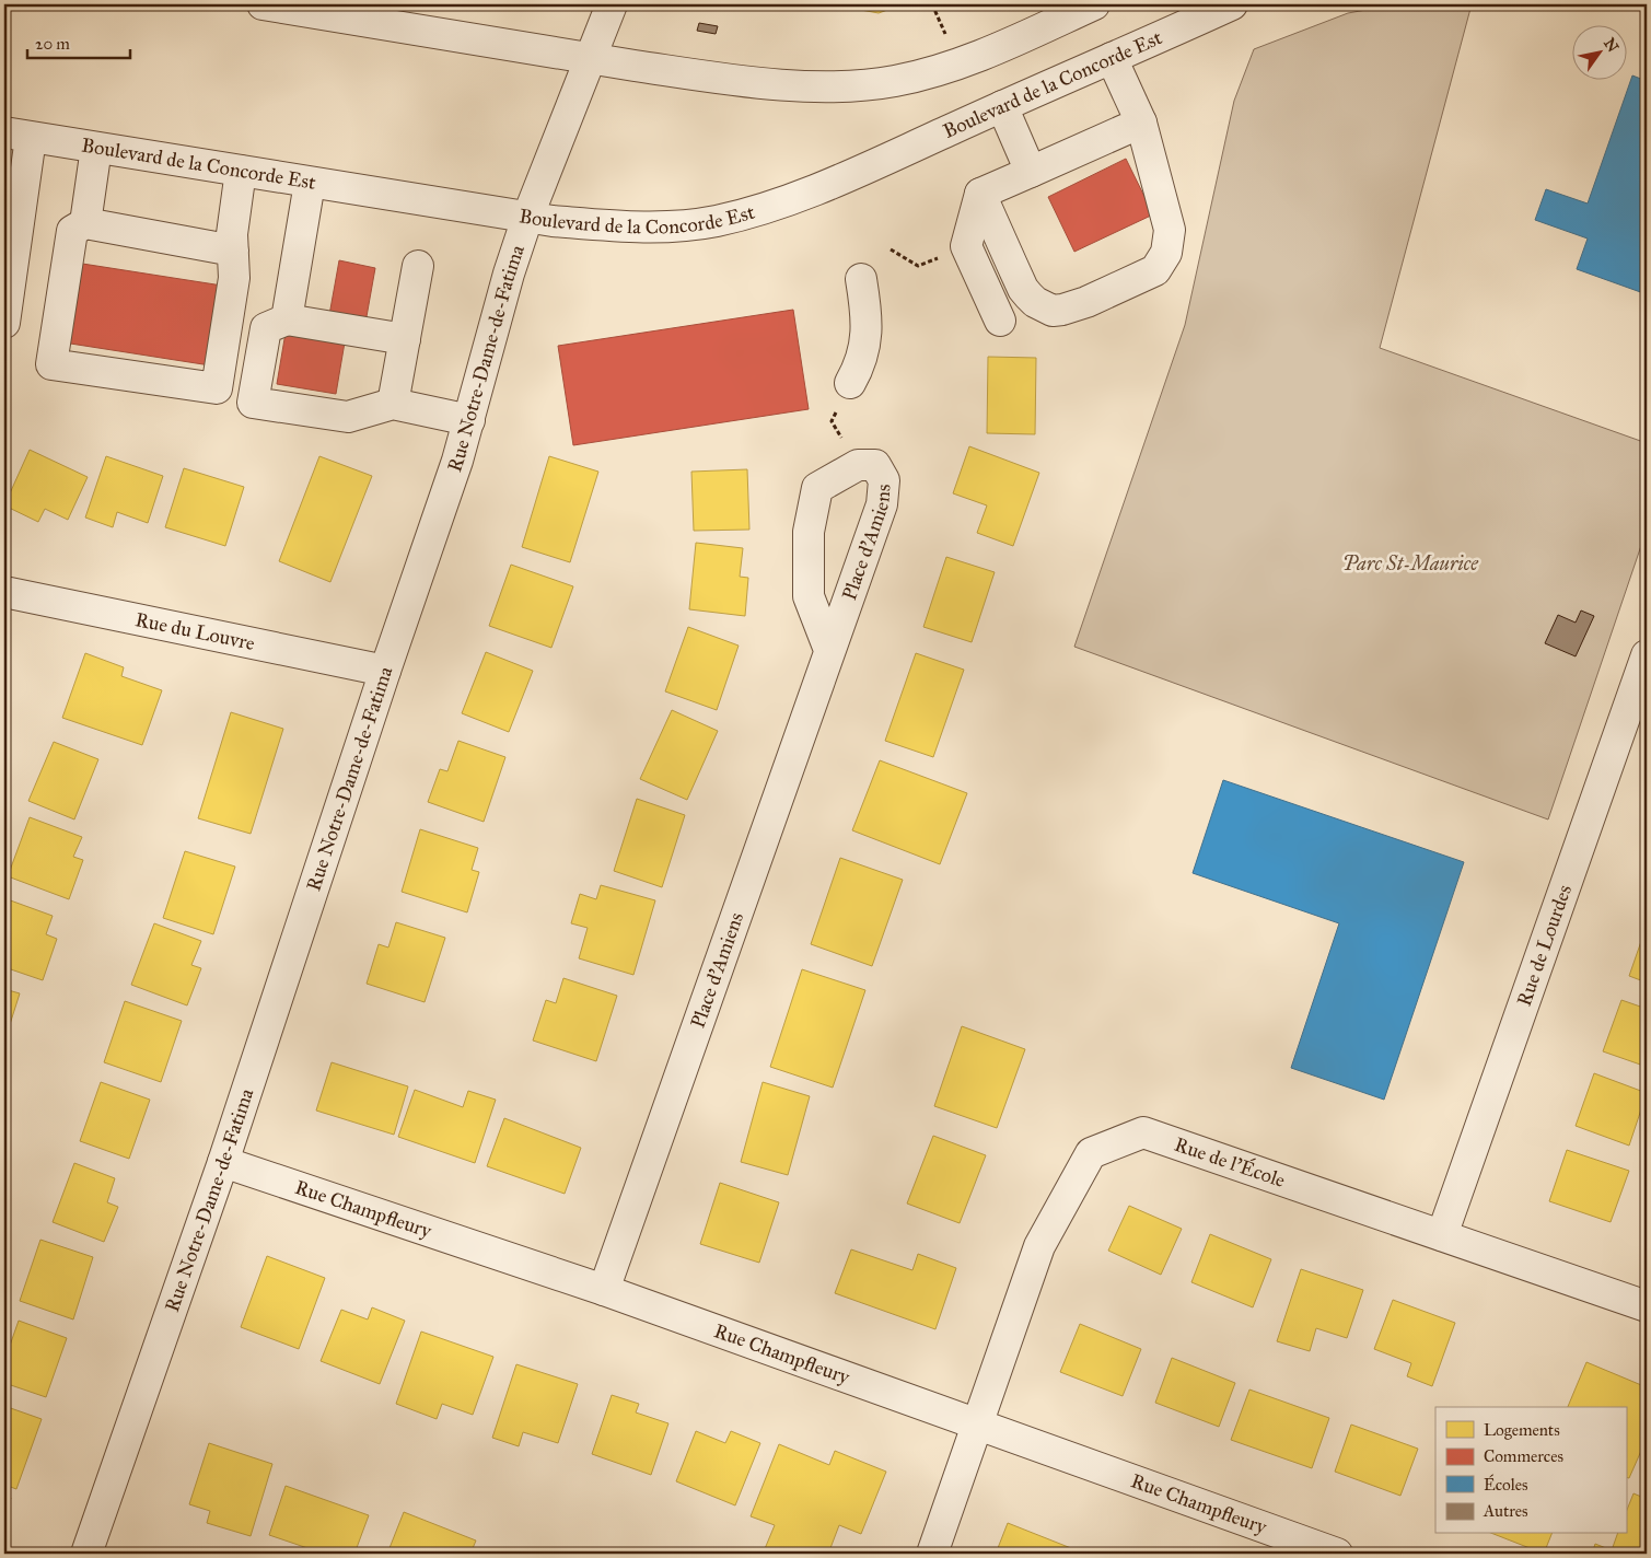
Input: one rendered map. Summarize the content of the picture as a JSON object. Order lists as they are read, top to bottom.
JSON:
{
  "streets": {
    "street": [
      "Boulevard de la Concorde Est",
      "Rue Notre-Dame-de-Fatima",
      "Place d'Amiens",
      "Rue du Louvre",
      "Rue de Lourdes",
      "Rue de l'École",
      "Rue Champfleury"
    ]
  },
  "crossings": [
    ["Boulevard de la Concorde Est", "Rue Notre-Dame-de-Fatima"],
    ["Rue Notre-Dame-de-Fatima", "Rue du Louvre"],
    ["Rue Notre-Dame-de-Fatima", "Rue Champfleury"],
    ["Place d'Amiens", "Rue Champfleury"],
    ["Rue de Lourdes", "Rue de l'École"],
    ["Rue de l'École", "Rue Champfleury"]
  ],
  "parks": ["Parc St-Maurice"],
  "legend": [
    "Logements",
    "Commerces",
    "Écoles",
    "Autres"
  ],
  "scale_bar": "20 m",
  "north": "top right"
}
